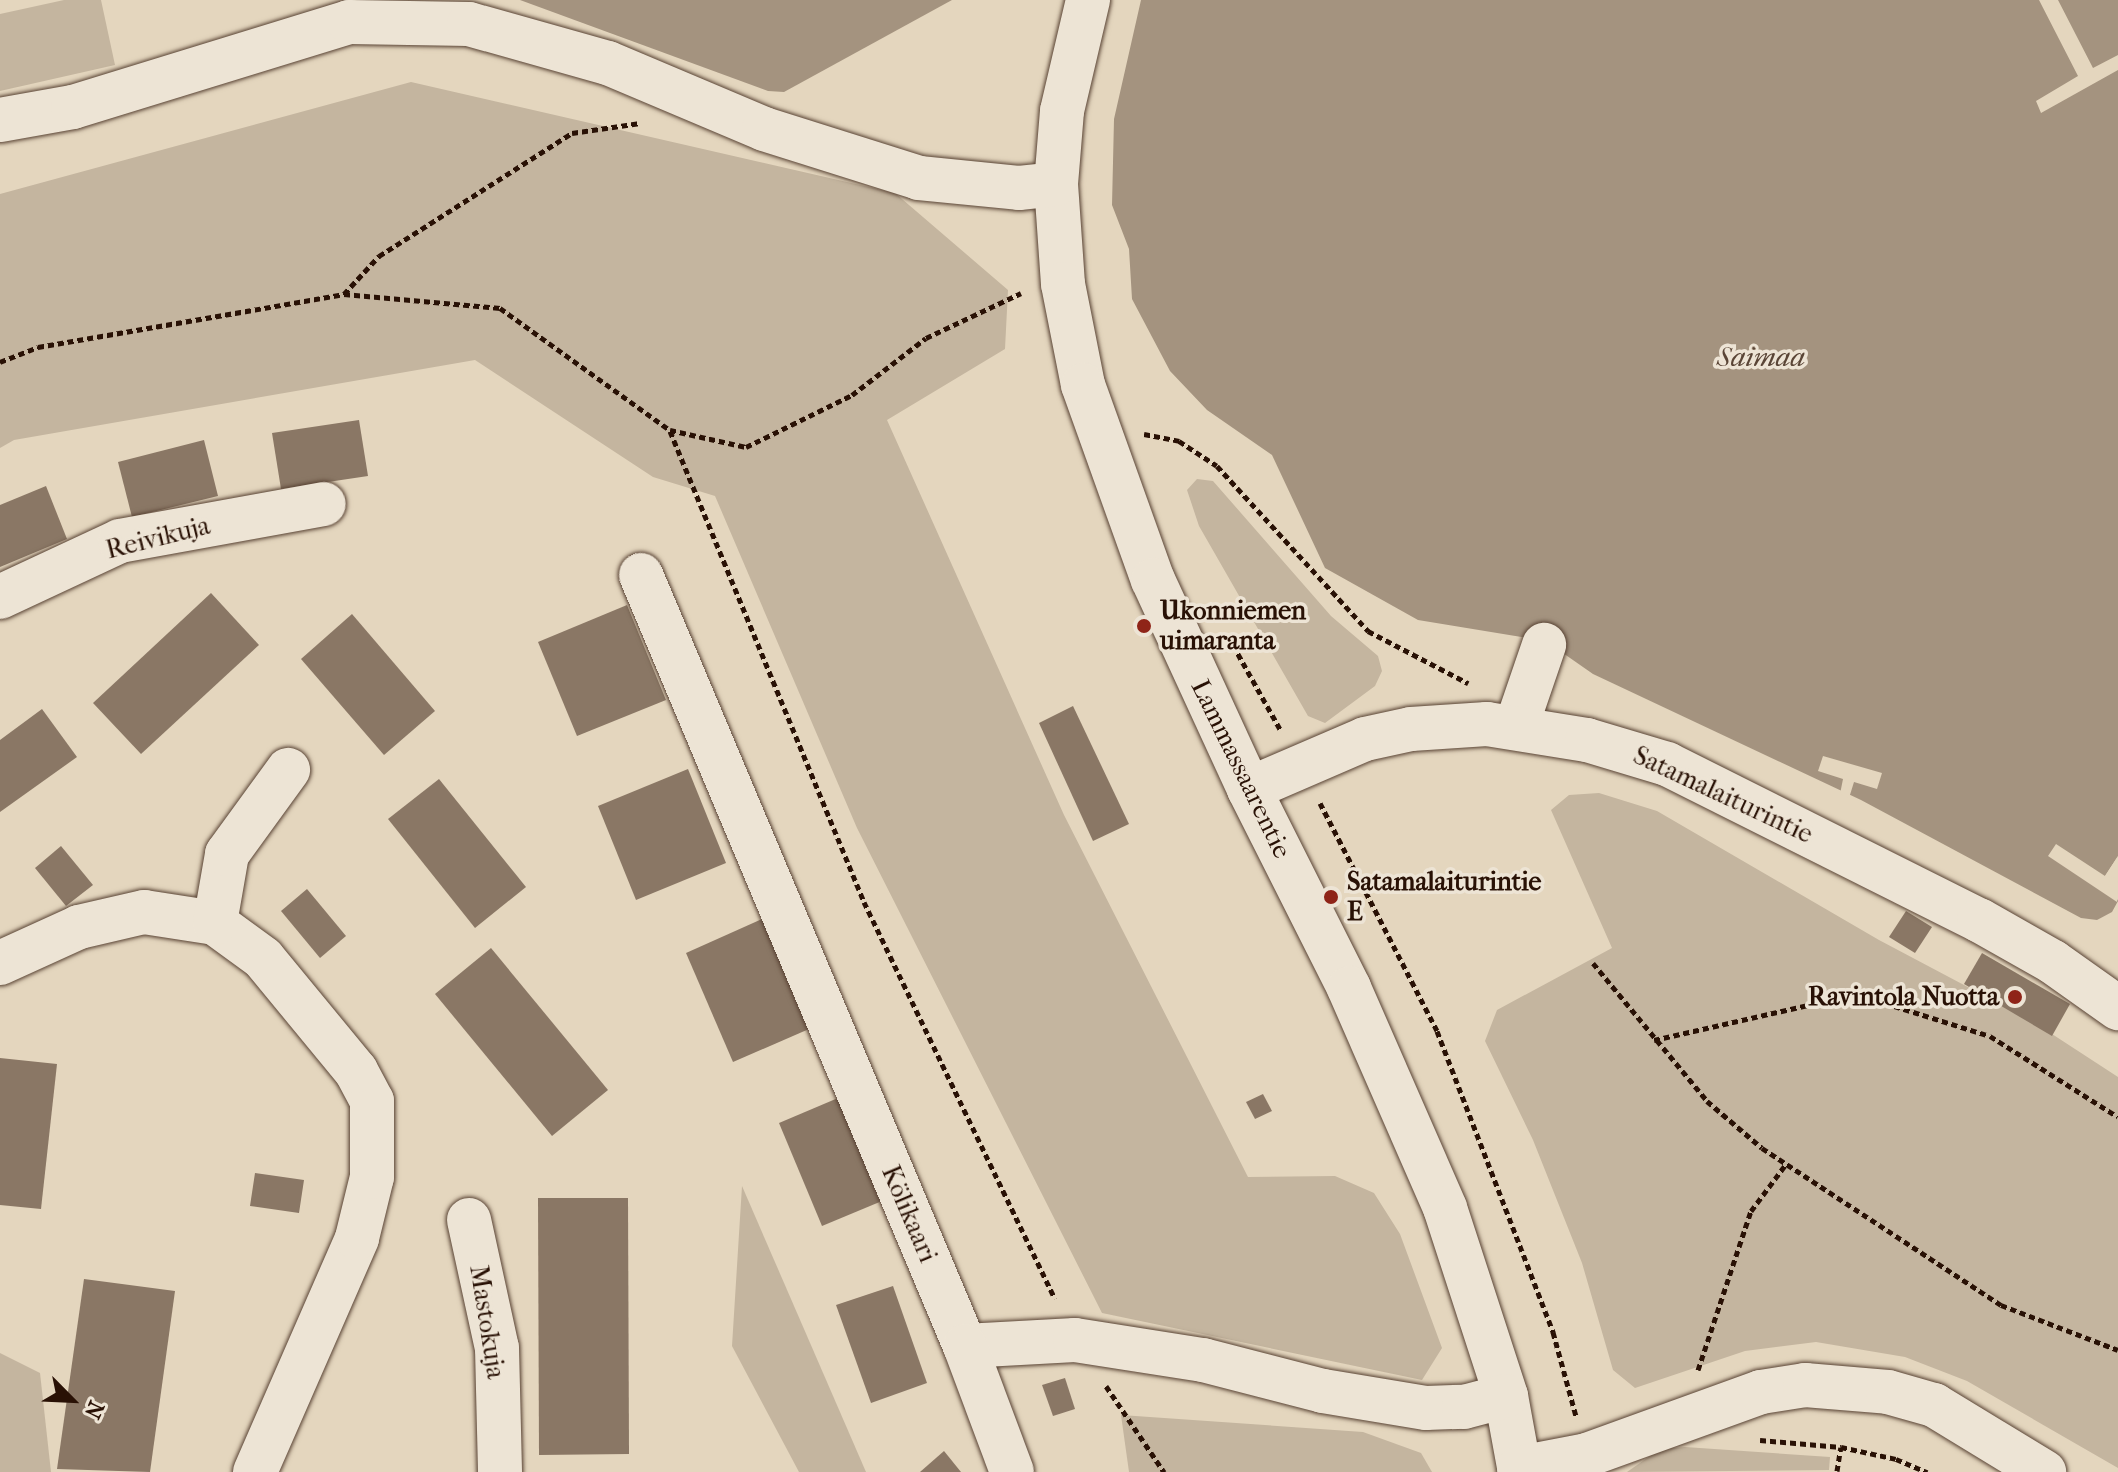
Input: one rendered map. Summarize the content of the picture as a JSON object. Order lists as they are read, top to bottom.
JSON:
{
  "streets": {
    "street": [
      "Reivikuja",
      "Lammassaarentie",
      "Satamalaiturintie",
      "Kölikaari",
      "Mastokuja"
    ]
  },
  "crossings": [
    ["Lammassaarentie", "Satamalaiturintie"]
  ],
  "water": ["Saimaa"],
  "places": ["Ukonniemen uimaranta", "Satamalaiturintie E", "Ravintola Nuotta"],
  "north": "bottom right"
}
